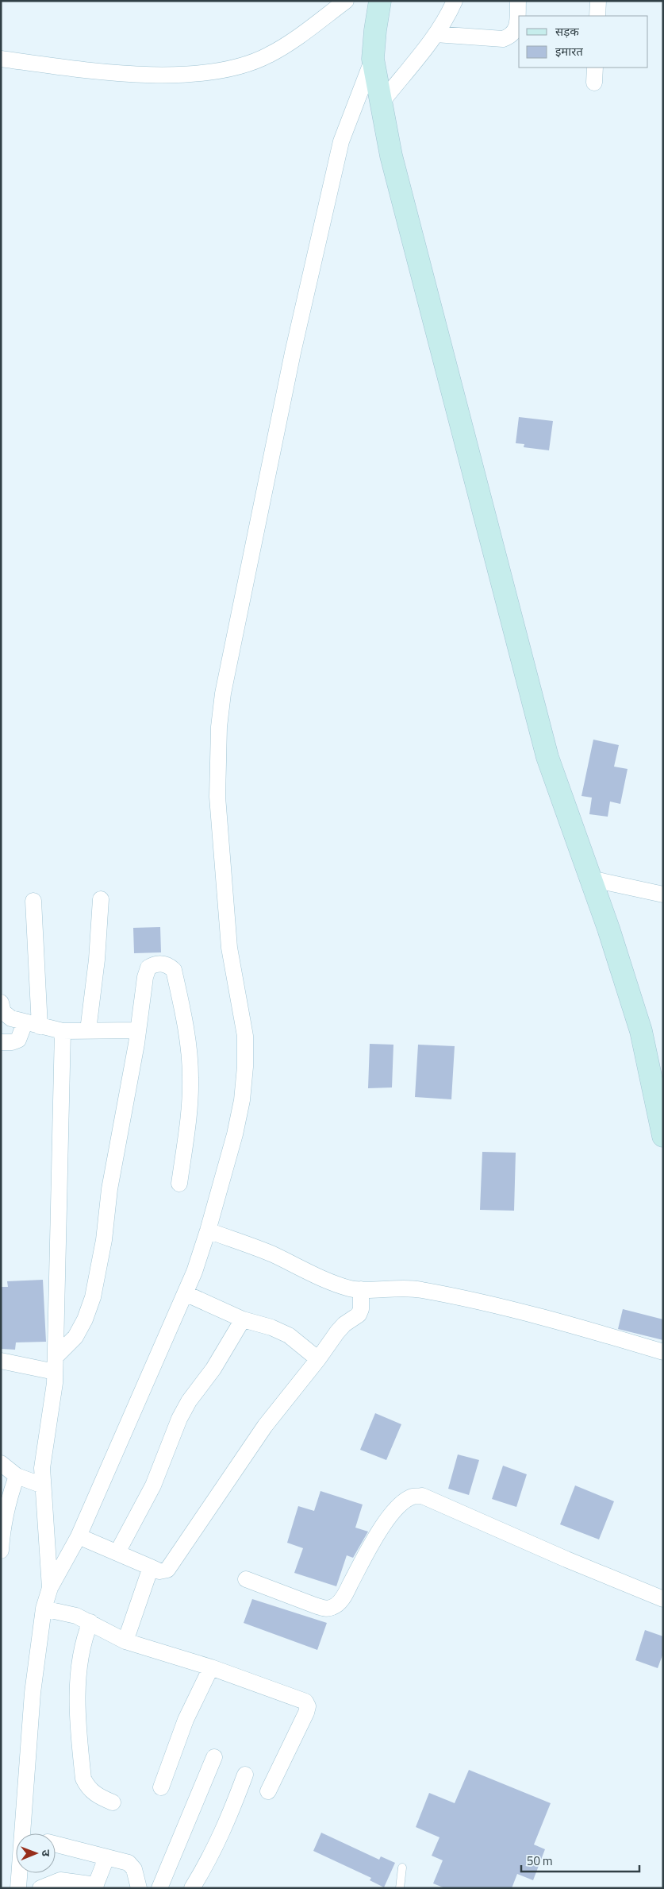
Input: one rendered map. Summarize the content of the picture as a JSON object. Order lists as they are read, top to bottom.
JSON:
{
  "legend": ["सड़क", "इमारत"],
  "scale_bar": "50 m",
  "north": "right"
}
